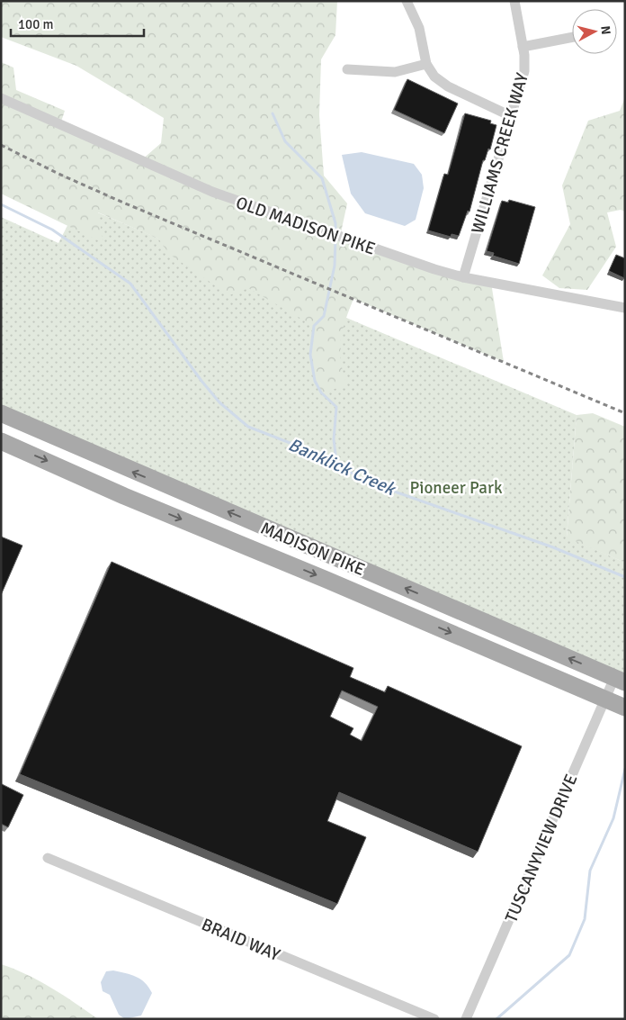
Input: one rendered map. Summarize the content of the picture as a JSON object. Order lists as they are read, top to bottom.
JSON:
{
  "streets": {
    "main road": ["MADISON PIKE"],
    "street": [
      "WILLIAMS CREEK WAY",
      "OLD MADISON PIKE",
      "TUSCANYVIEW DRIVE",
      "BRAID WAY"
    ]
  },
  "crossings": [
    ["WILLIAMS CREEK WAY", "OLD MADISON PIKE"],
    ["MADISON PIKE", "TUSCANYVIEW DRIVE"]
  ],
  "water": ["Banklick Creek"],
  "parks": ["Pioneer Park"],
  "scale_bar": "100 m",
  "north": "right"
}
